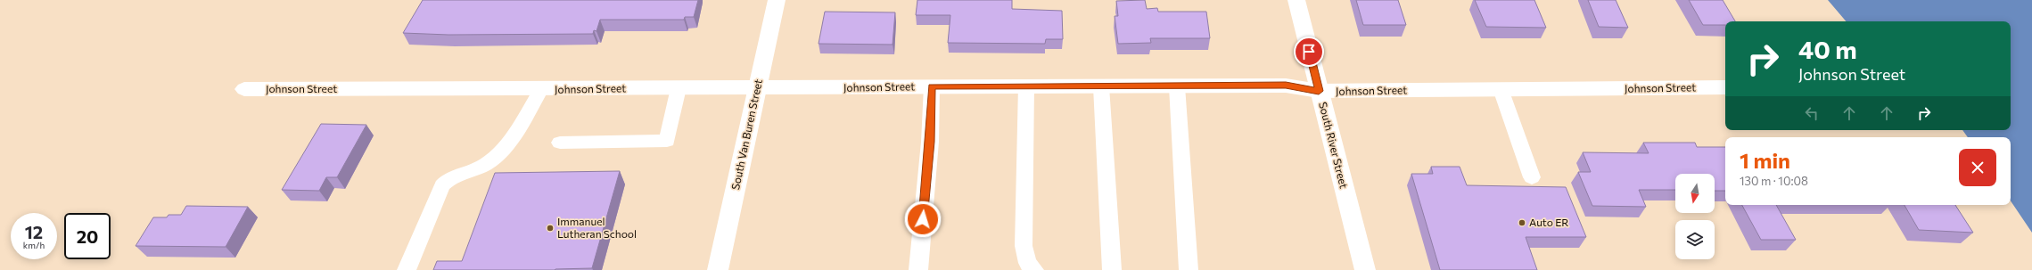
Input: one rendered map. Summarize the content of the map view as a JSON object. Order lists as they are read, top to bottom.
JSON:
{
  "streets": {
    "street": ["Johnson Street", "South Van Buren Street", "South River Street"]
  },
  "crossings": [
    ["Johnson Street", "South Van Buren Street"],
    ["Johnson Street", "South River Street"]
  ],
  "places": ["Auto ER", "Immanuel Lutheran School"],
  "north": "bottom",
  "page": {
    "turn": ["40 m", "Johnson Street"],
    "heading": ["1 min", "130 m · 10:08"],
    "speed": "12 km/h",
    "limit": "20"
  }
}
